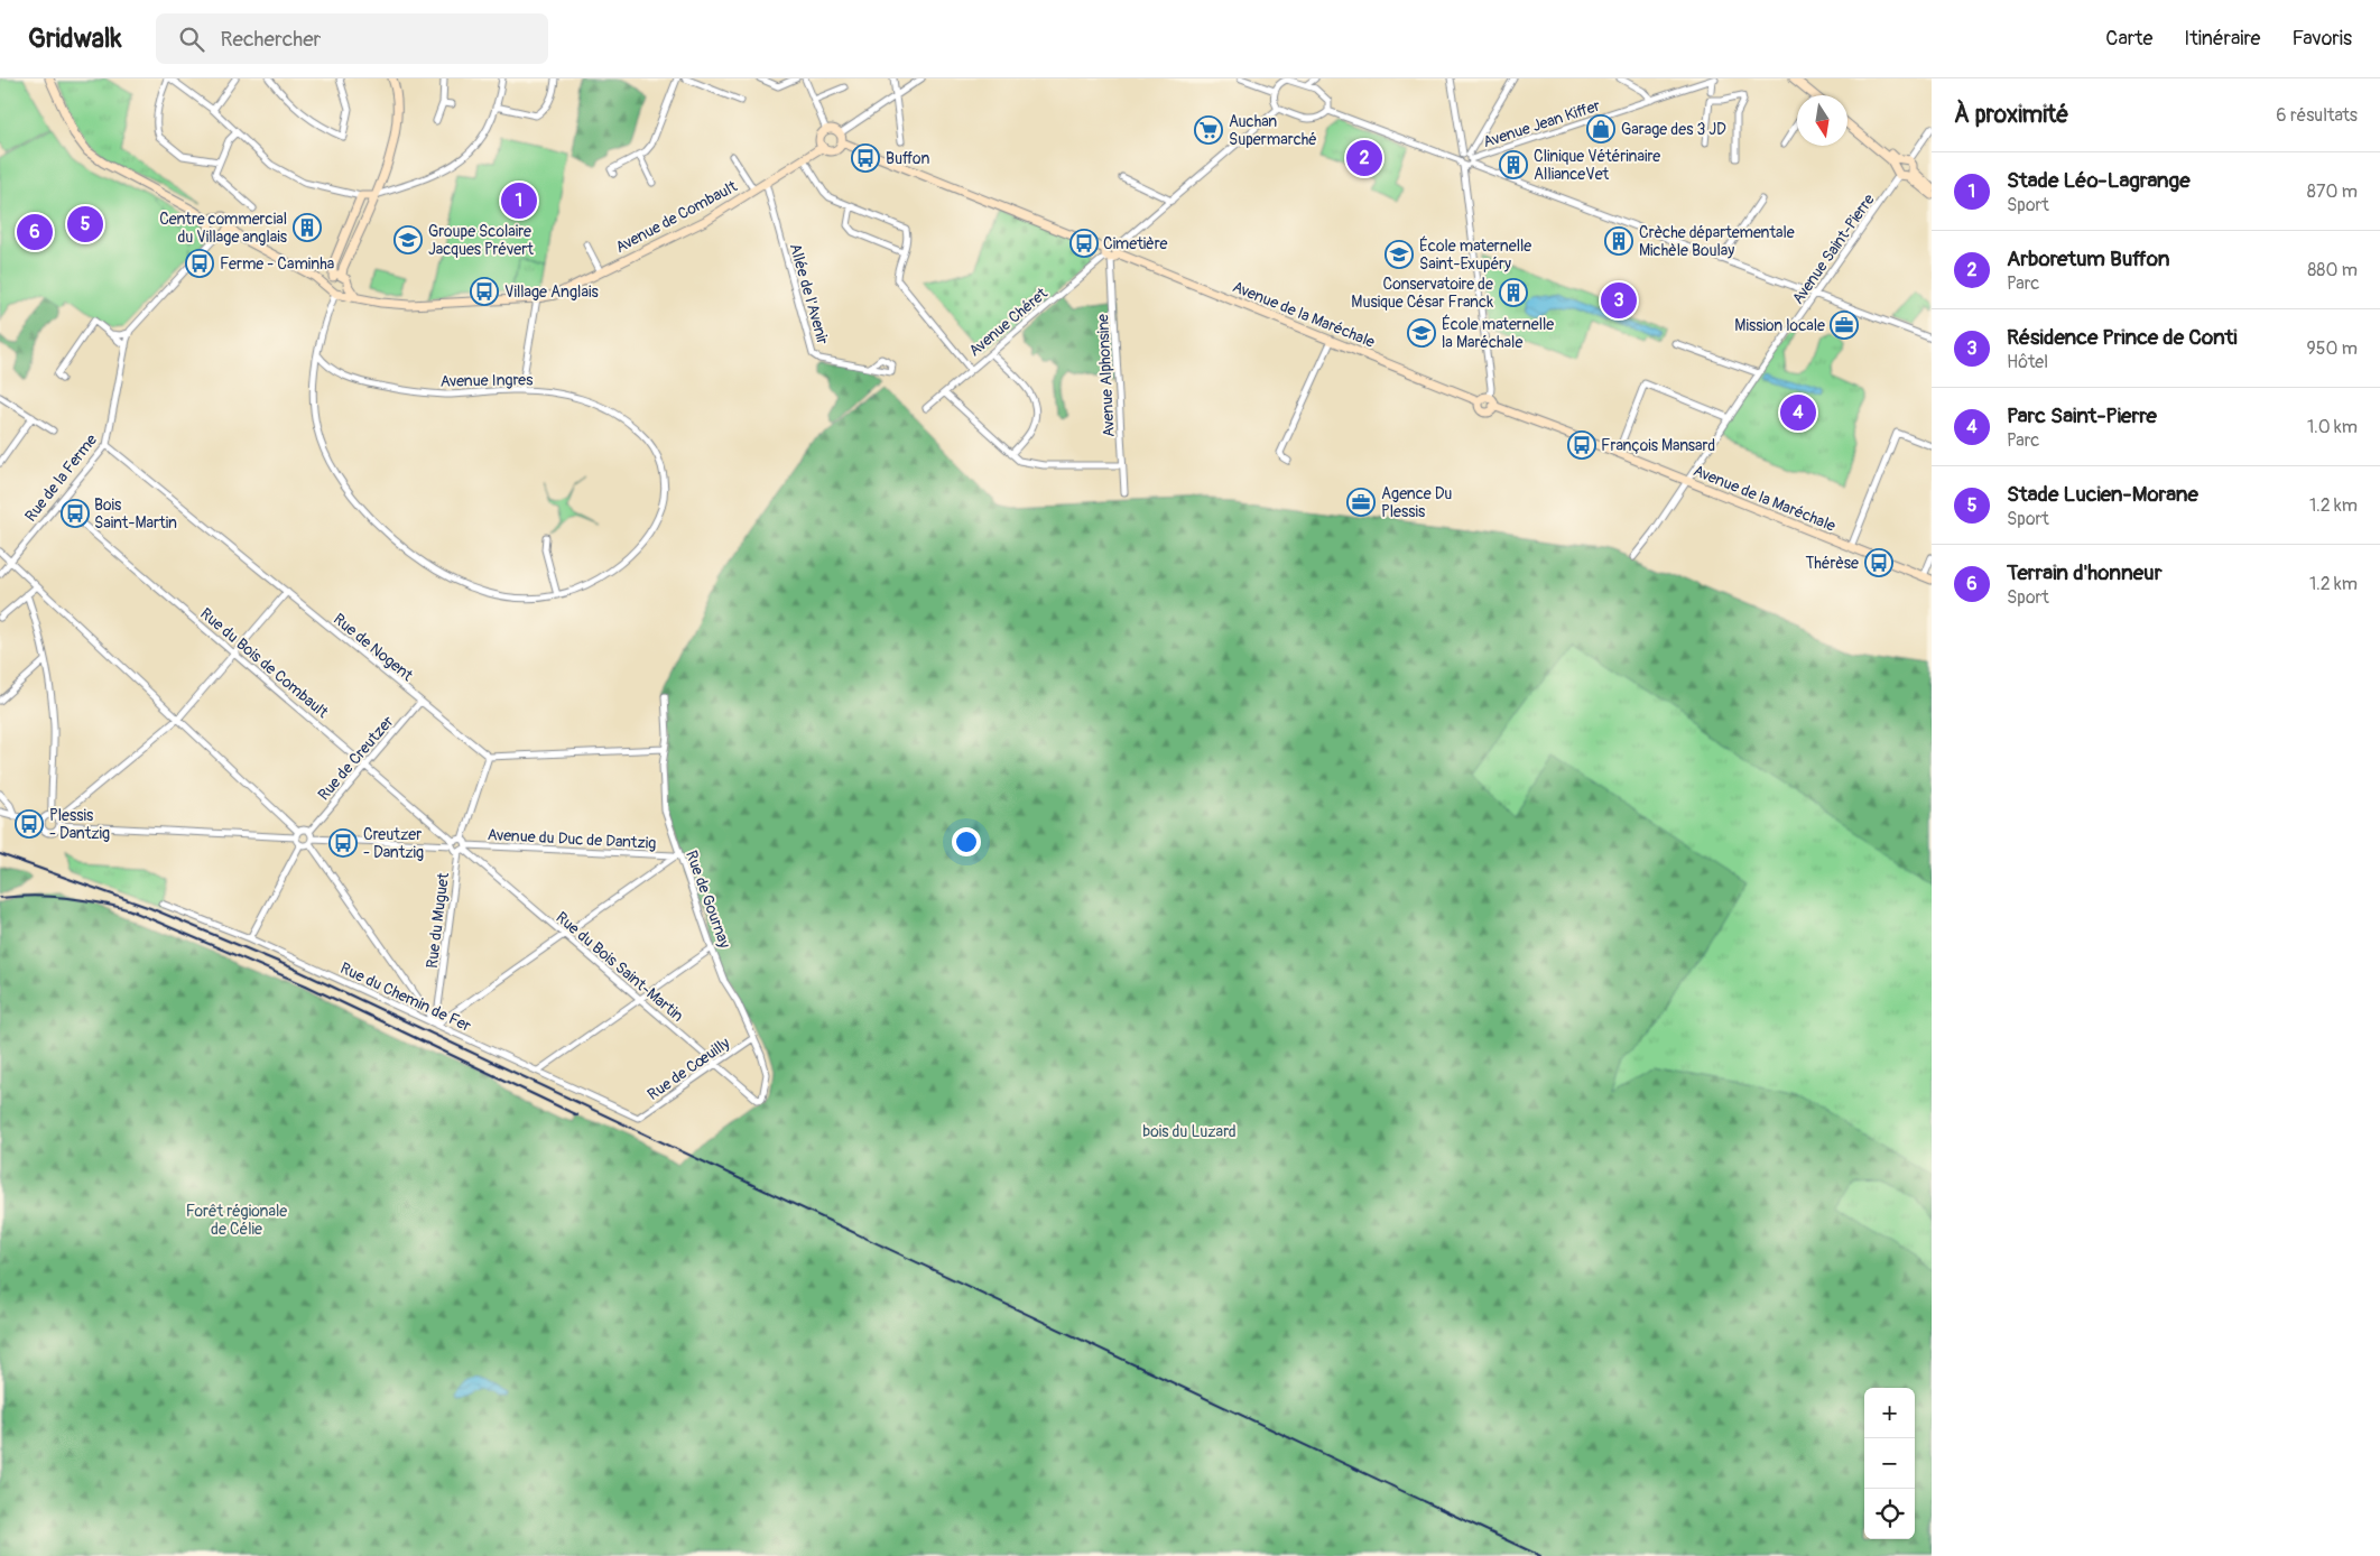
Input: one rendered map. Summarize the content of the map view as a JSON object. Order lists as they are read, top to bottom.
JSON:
{
  "streets": {
    "street": [
      "Avenue Jean Kiffer",
      "Avenue de Combault",
      "Avenue Saint-Pierre",
      "Allée de l'Avenir",
      "Avenue de la Maréchale",
      "Avenue Chéret",
      "Avenue Alphonsine",
      "Avenue Ingres",
      "Rue de la Ferme",
      "Rue de Nogent",
      "Rue du Bois de Combault",
      "Rue de Creutzer",
      "Avenue du Duc de Dantzig",
      "Rue de Gournay",
      "Rue du Muguet",
      "Rue du Bois Saint-Martin",
      "Rue du Chemin de Fer",
      "Rue de Cœuilly"
    ]
  },
  "crossings": [
    ["Avenue de Combault", "Allée de l'Avenir"],
    ["Avenue de Combault", "Avenue de la Maréchale"],
    ["Avenue de Combault", "Avenue Ingres"],
    ["Avenue Saint-Pierre", "Avenue de la Maréchale"],
    ["Avenue de la Maréchale", "Avenue Chéret"],
    ["Avenue de la Maréchale", "Avenue Alphonsine"],
    ["Avenue Chéret", "Avenue Alphonsine"],
    ["Rue de la Ferme", "Rue de Nogent"],
    ["Rue de la Ferme", "Rue du Bois de Combault"],
    ["Rue de Nogent", "Rue de Creutzer"],
    ["Rue du Bois de Combault", "Rue de Creutzer"],
    ["Rue du Bois de Combault", "Rue du Muguet"],
    ["Avenue du Duc de Dantzig", "Rue de Gournay"],
    ["Avenue du Duc de Dantzig", "Rue du Bois Saint-Martin"],
    ["Rue de Gournay", "Rue du Bois Saint-Martin"],
    ["Rue de Gournay", "Rue de Cœuilly"],
    ["Rue du Muguet", "Rue du Chemin de Fer"],
    ["Rue du Bois Saint-Martin", "Rue de Cœuilly"],
    ["Rue du Chemin de Fer", "Rue de Cœuilly"]
  ],
  "parks": ["bois du Luzard", "Forêt régionale de Célie"],
  "places": {
    "shop": ["Garage des 3 JD"],
    "supermarket": ["Auchan Supermarché"],
    "bus stop": [
      "Buffon",
      "Cimetière",
      "Ferme - Caminha",
      "Village Anglais",
      "François Mansard",
      "Bois Saint-Martin",
      "Thérèse",
      "Plessis - Dantzig",
      "Creutzer - Dantzig"
    ],
    "building": [
      "Clinique Vétérinaire AllianceVet",
      "Centre commercial du Village anglais",
      "Crèche départementale Michèle Boulay",
      "Conservatoire de Musique César Franck"
    ],
    "school or university": ["Groupe Scolaire Jacques Prévert", "École maternelle Saint-Exupéry", "École maternelle la Maréchale"],
    "office": ["Mission locale", "Agence Du Plessis"]
  },
  "north": "bottom",
  "page": {
    "header": "Gridwalk",
    "search": "Rechercher",
    "nav": ["Carte", "Itinéraire", "Favoris"],
    "heading": ["À proximité", "6 résultats"],
    "pins": [
      "2",
      "1",
      "5",
      "6",
      "3",
      "4"
    ],
    "list": [
      {
        "mark": "1",
        "name": "Stade Léo-Lagrange",
        "note": "Sport",
        "value": "870 m"
      },
      {
        "mark": "2",
        "name": "Arboretum Buffon",
        "note": "Parc",
        "value": "880 m"
      },
      {
        "mark": "3",
        "name": "Résidence Prince de Conti",
        "note": "Hôtel",
        "value": "950 m"
      },
      {
        "mark": "4",
        "name": "Parc Saint-Pierre",
        "note": "Parc",
        "value": "1.0 km"
      },
      {
        "mark": "5",
        "name": "Stade Lucien-Morane",
        "note": "Sport",
        "value": "1.2 km"
      },
      {
        "mark": "6",
        "name": "Terrain d'honneur",
        "note": "Sport",
        "value": "1.2 km"
      }
    ],
    "map_buttons": ["+", "−"]
  }
}
